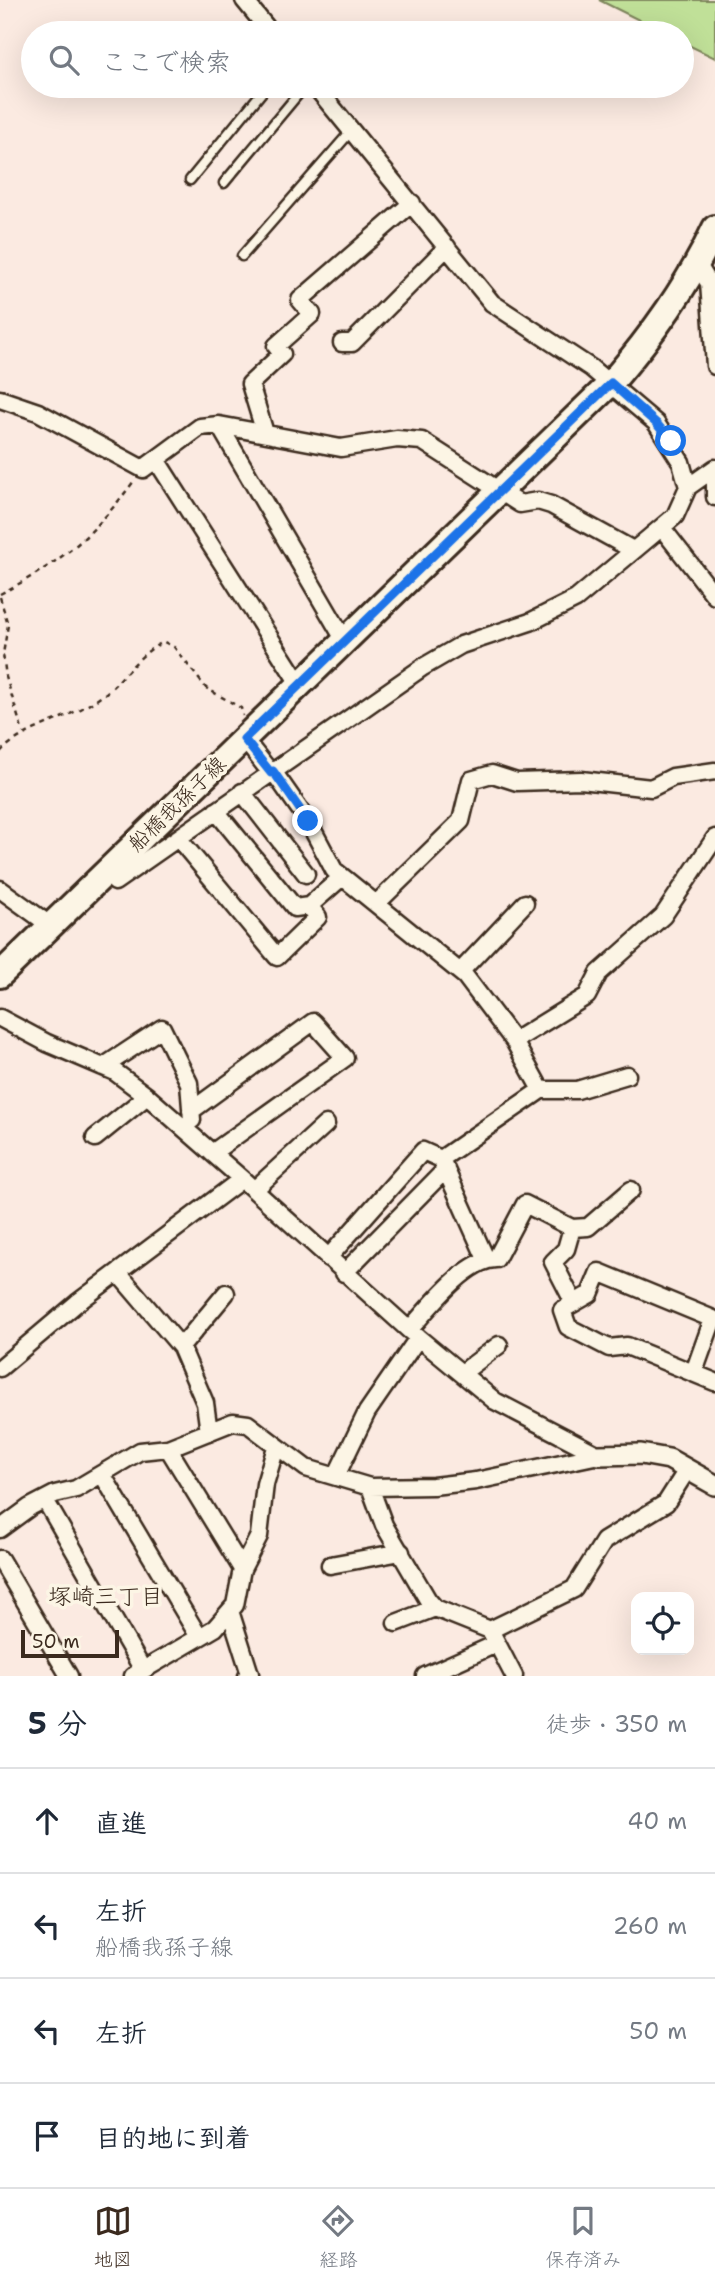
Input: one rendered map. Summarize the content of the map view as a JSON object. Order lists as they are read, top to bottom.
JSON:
{
  "streets": {
    "main road": ["船橋我孫子線"]
  },
  "districts": ["塚崎三丁目"],
  "scale_bar": "50 m",
  "page": {
    "search": "ここで検索",
    "scale": "50 m",
    "heading": ["5 分", "徒歩 · 350 m"],
    "list": [
      ["直進", "40 m"],
      ["左折", "船橋我孫子線", "260 m"],
      ["左折", "50 m"],
      "目的地に到着"
    ],
    "nav": ["地図", "経路", "保存済み"]
  }
}
